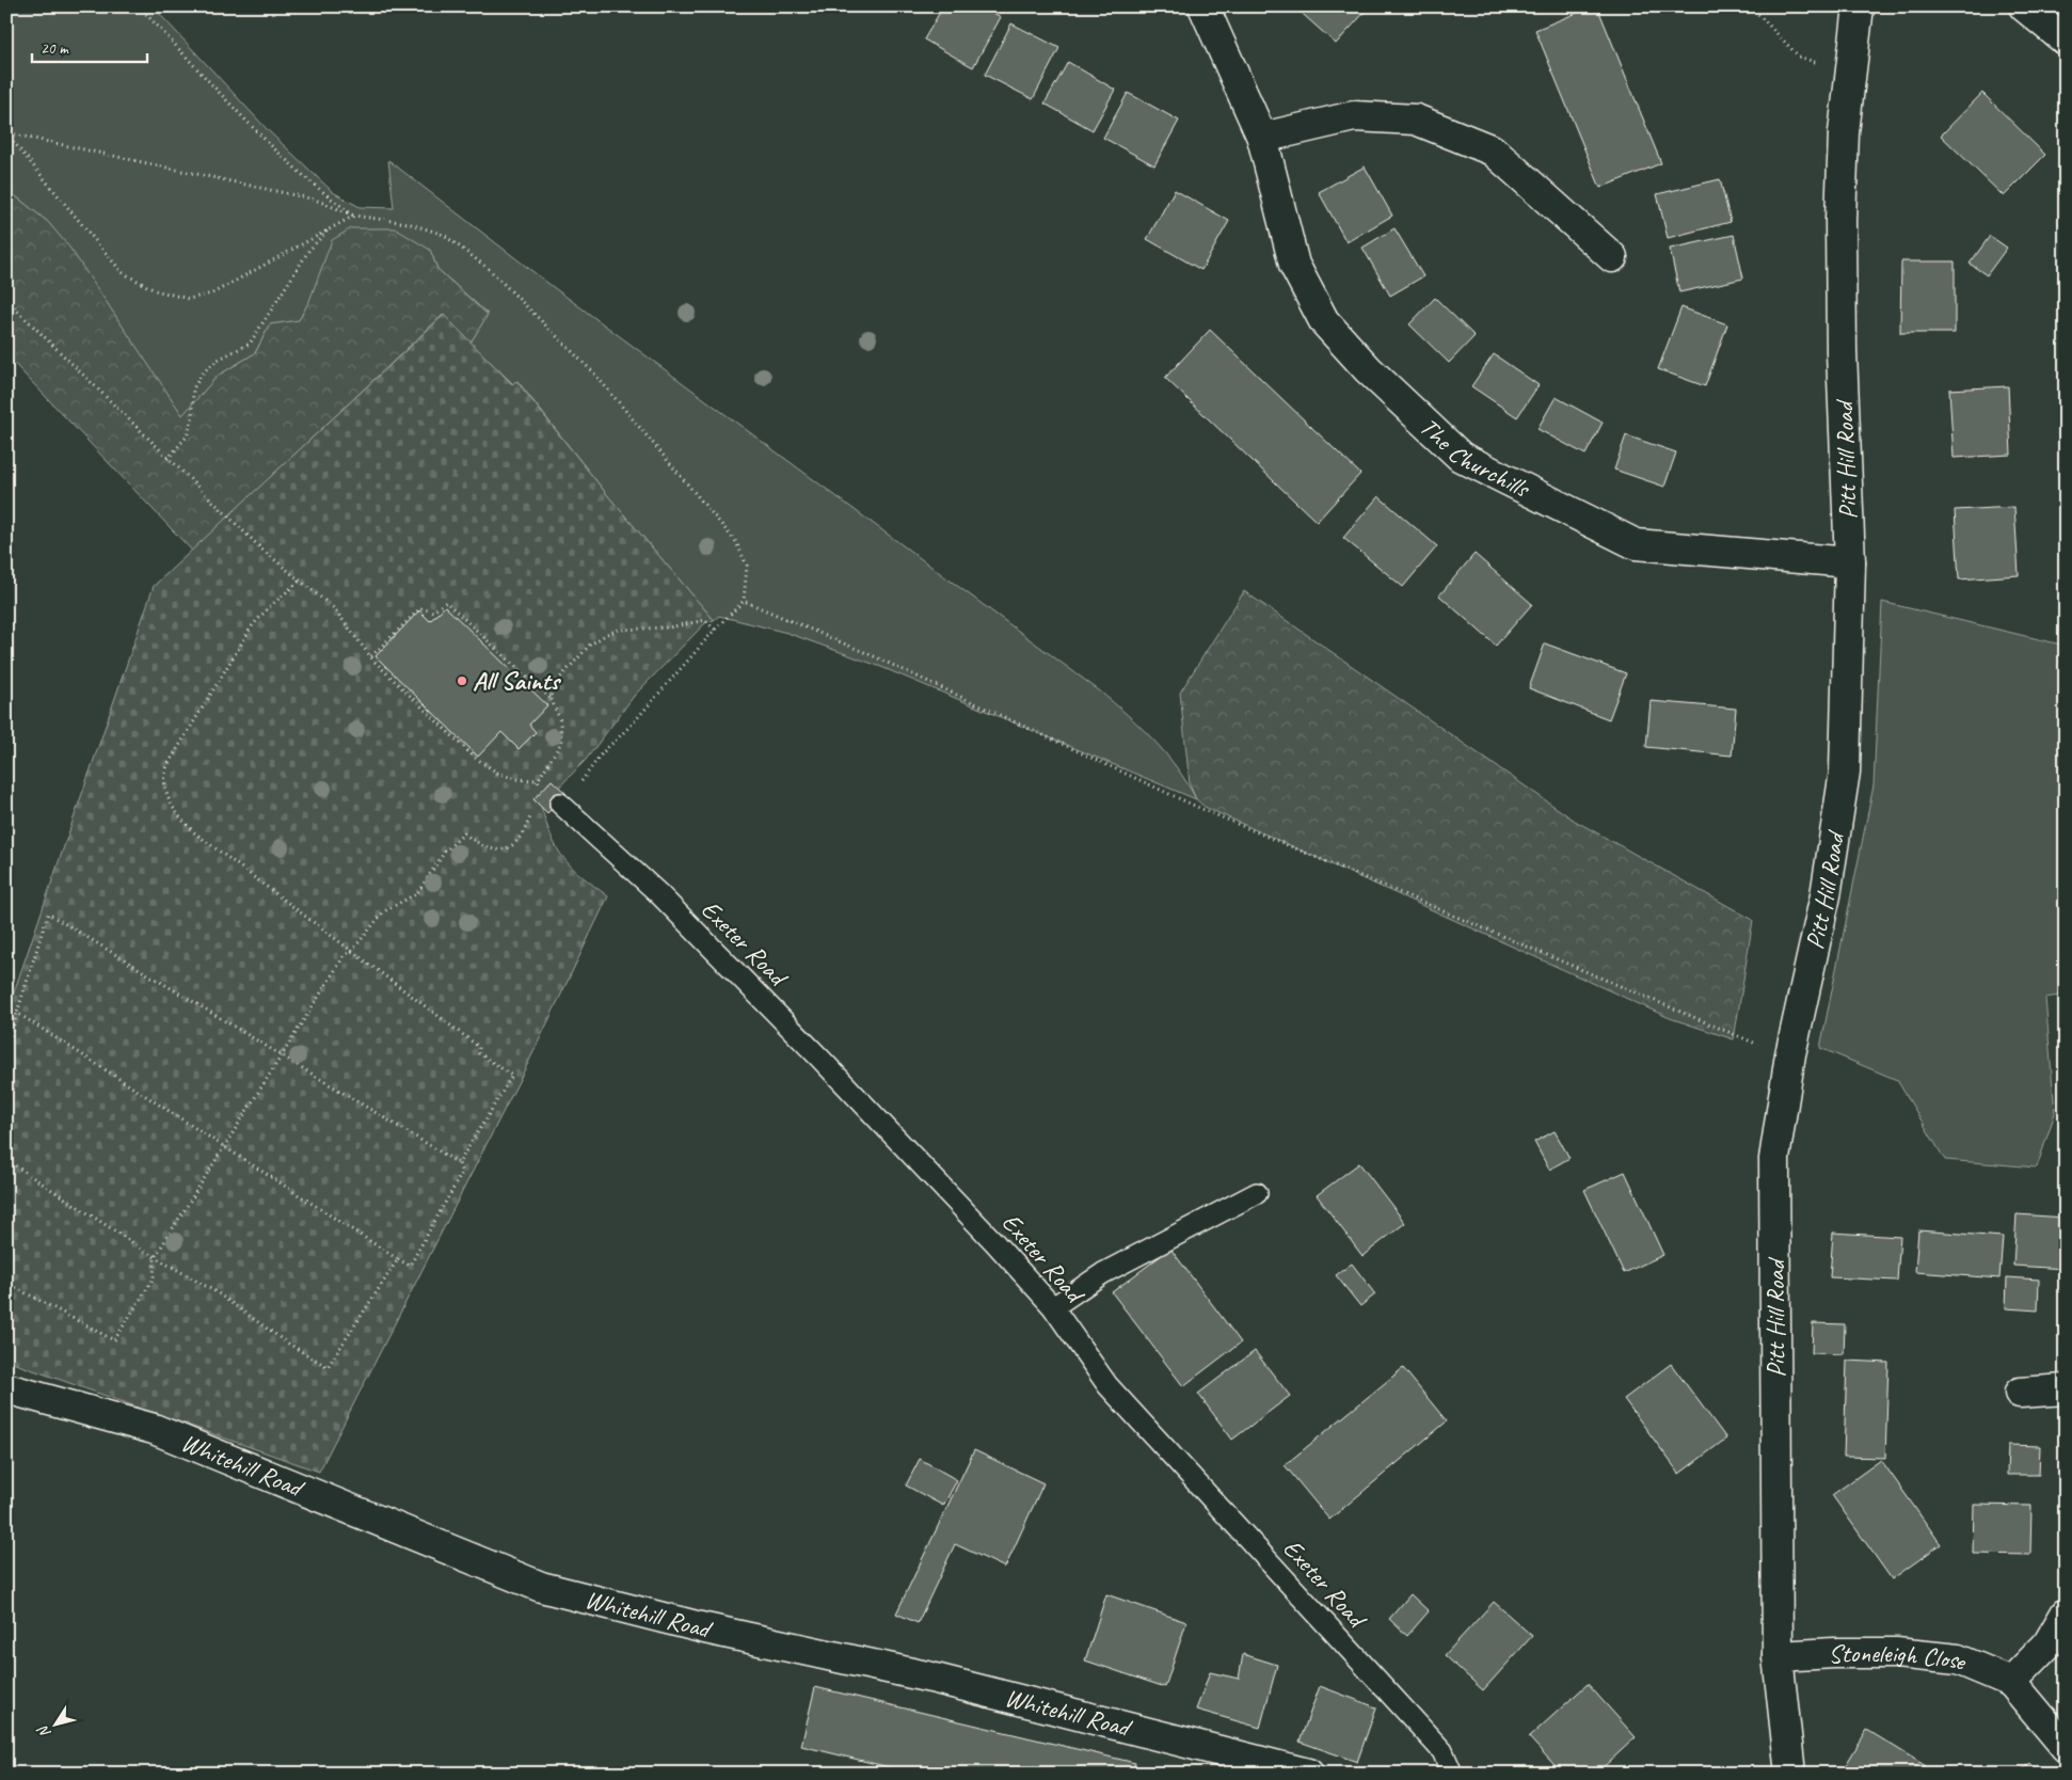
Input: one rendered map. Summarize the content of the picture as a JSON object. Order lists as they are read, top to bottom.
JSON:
{
  "streets": {
    "street": [
      "The Churchills",
      "Pitt Hill Road",
      "Whitehill Road",
      "Stoneleigh Close"
    ],
    "lane": ["Exeter Road"]
  },
  "crossings": [
    ["The Churchills", "Pitt Hill Road"],
    ["Pitt Hill Road", "Stoneleigh Close"]
  ],
  "places": ["All Saints"],
  "scale_bar": "20 m",
  "north": "bottom left"
}
